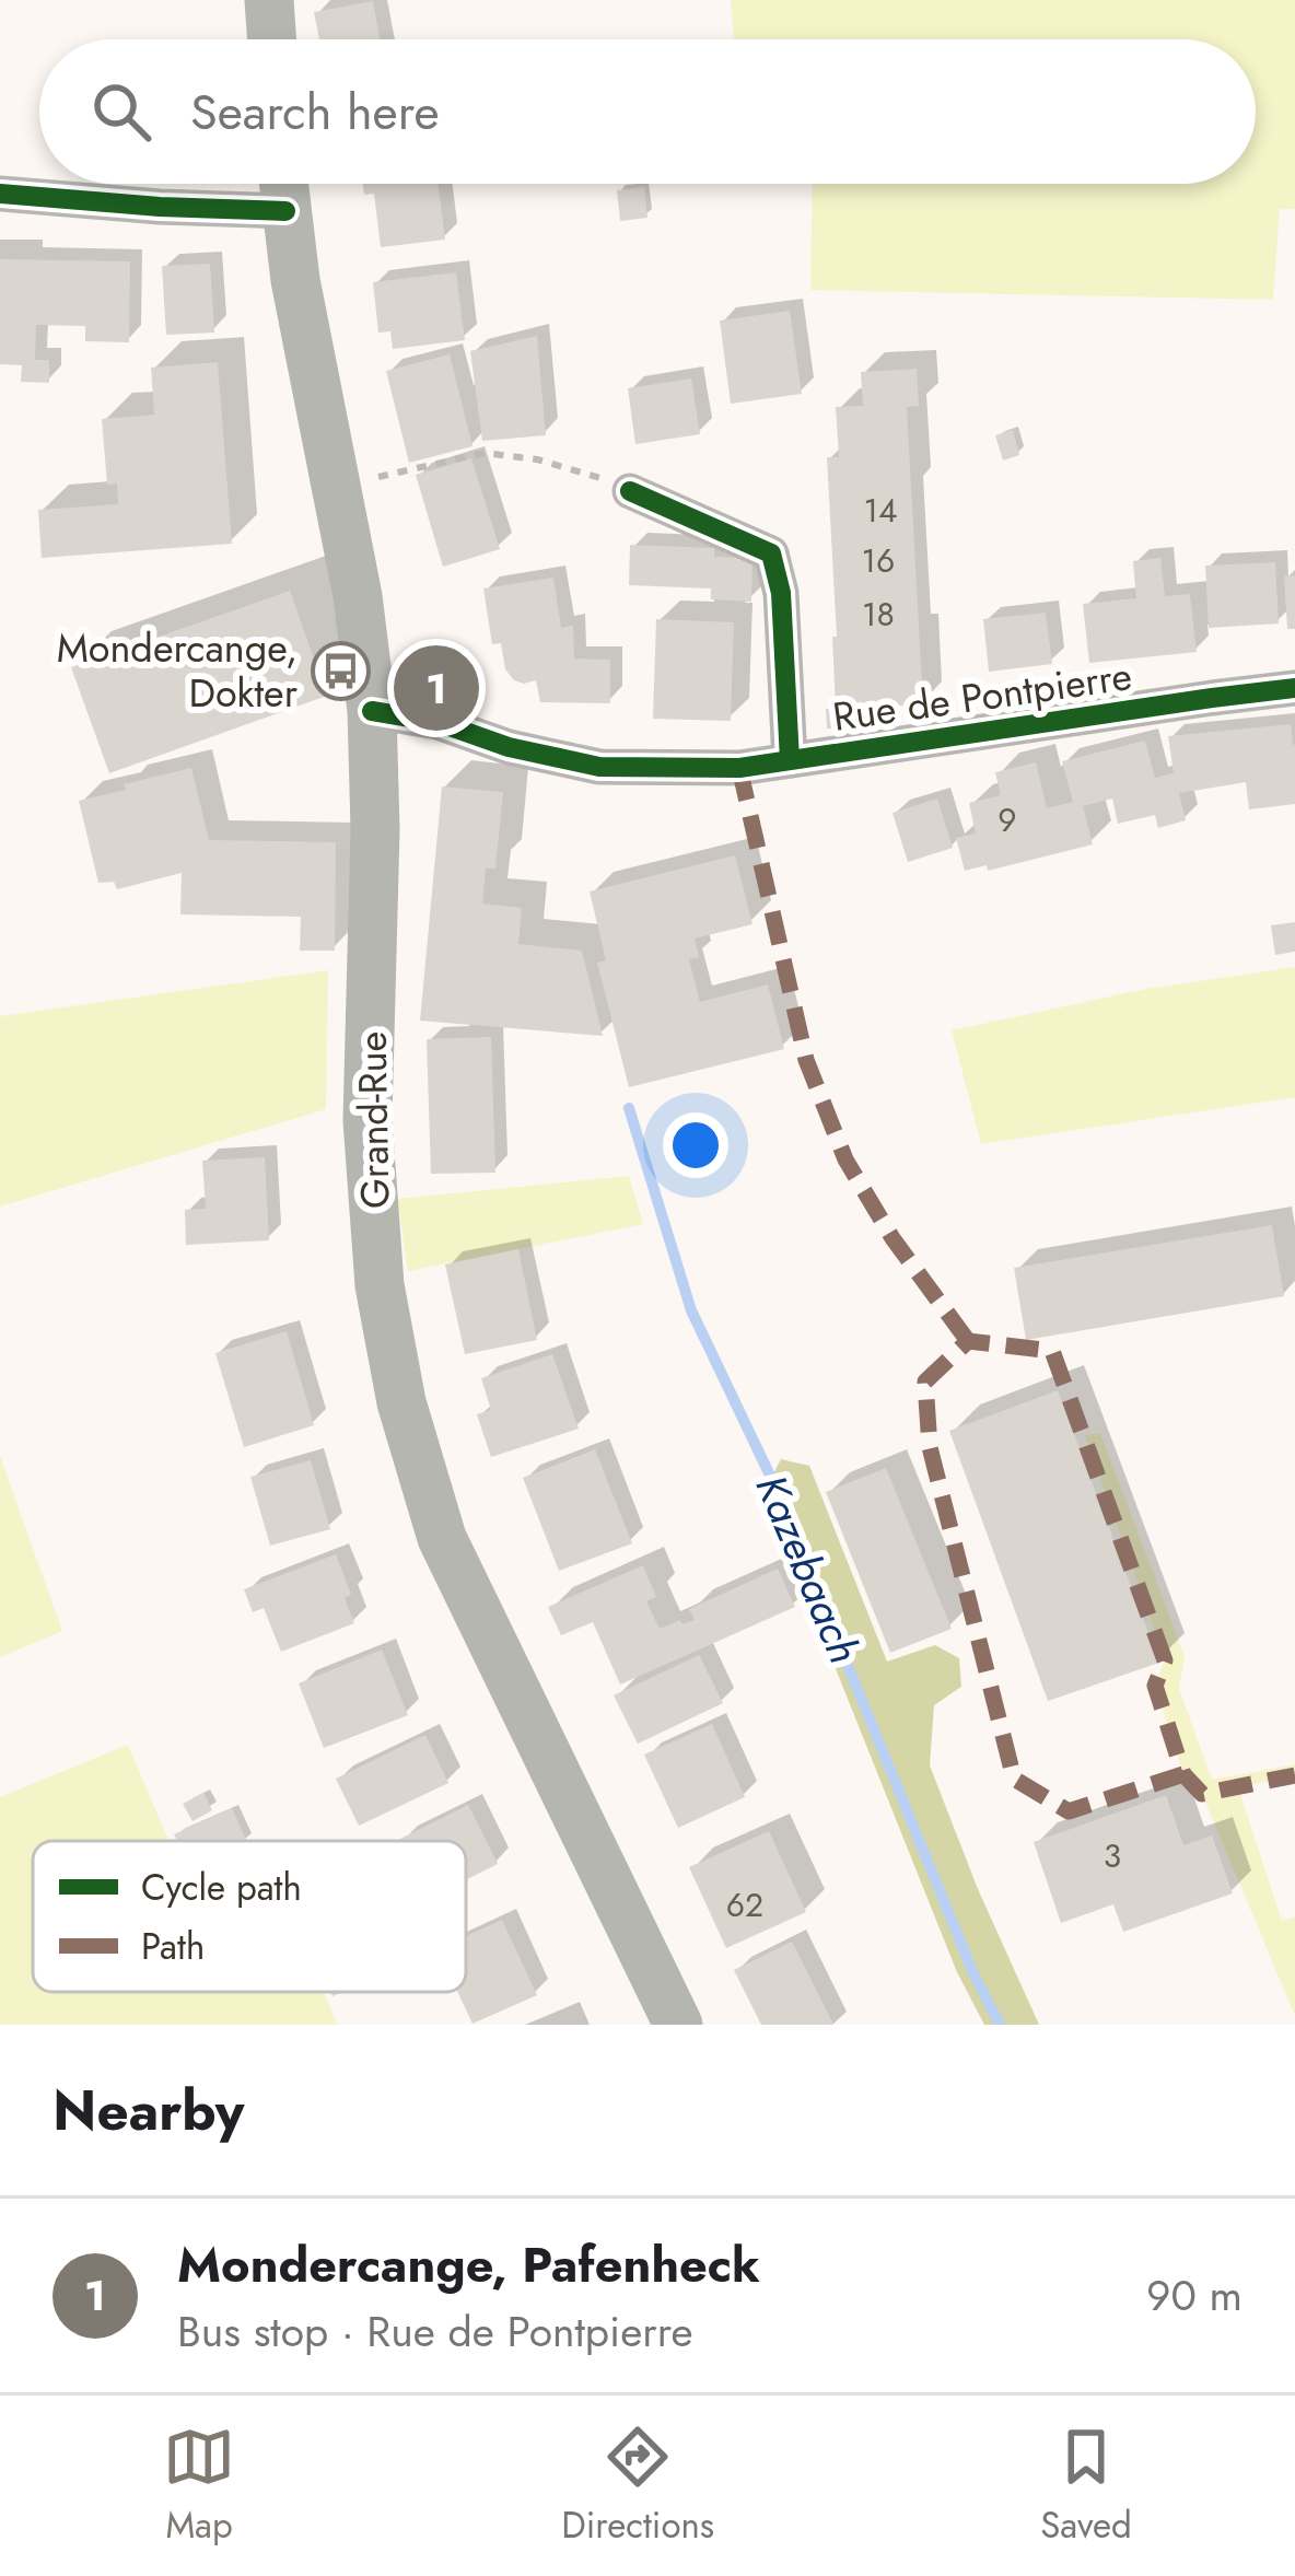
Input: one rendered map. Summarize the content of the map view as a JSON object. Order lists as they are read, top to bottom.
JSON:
{
  "streets": {
    "main road": ["Grand-Rue"],
    "street": ["Rue de Pontpierre"]
  },
  "crossings": [
    ["Rue de Pontpierre", "Grand-Rue"]
  ],
  "water": ["Kazebaach"],
  "places": {
    "bus stop": ["Mondercange, Dokter"]
  },
  "house_numbers": [
    "14",
    "16",
    "18",
    "9",
    "3",
    "62"
  ],
  "legend": ["Cycle path", "Path"],
  "page": {
    "search": "Search here",
    "pins": "1",
    "heading": "Nearby",
    "list": [
      {
        "mark": "1",
        "name": "Mondercange, Pafenheck",
        "note": "Bus stop · Rue de Pontpierre",
        "value": "90 m"
      }
    ],
    "nav": ["Map", "Directions", "Saved"]
  }
}
